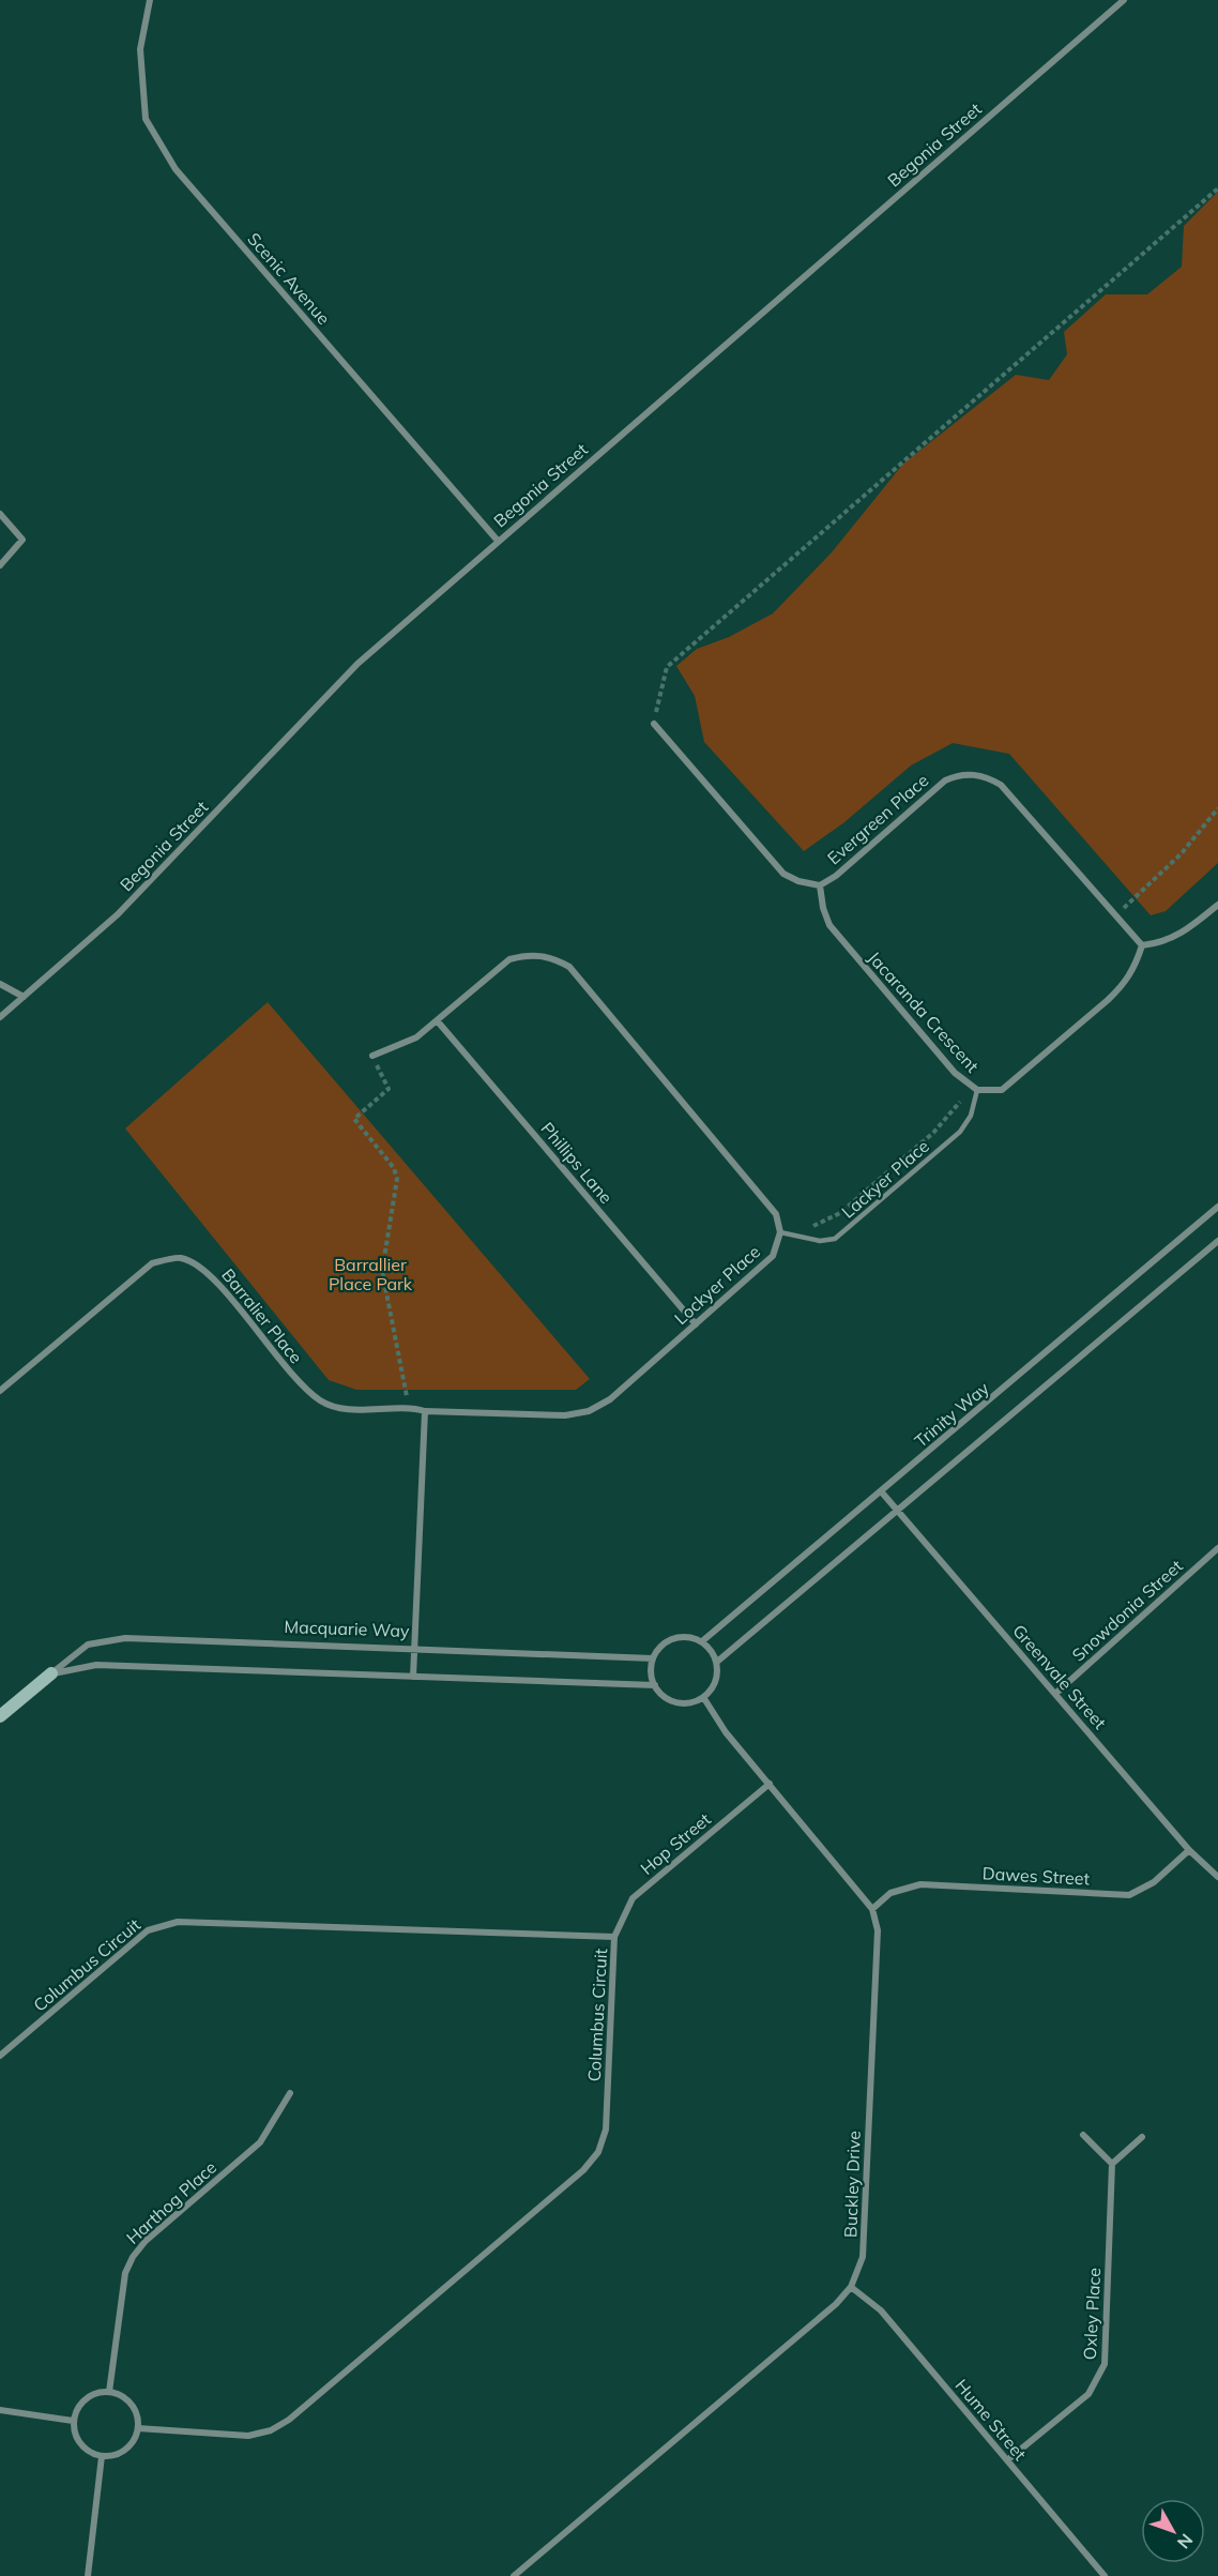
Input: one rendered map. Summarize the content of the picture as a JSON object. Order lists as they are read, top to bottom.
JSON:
{
  "streets": {
    "street": [
      "Begonia Street",
      "Scenic Avenue",
      "Evergreen Place",
      "Jacaranda Crescent",
      "Phillips Lane",
      "Lockyer Place",
      "Barralier Place",
      "Trinity Way",
      "Snowdonia Street",
      "Macquarie Way",
      "Greenvale Street",
      "Hop Street",
      "Dawes Street",
      "Columbus Circuit",
      "Buckley Drive",
      "Harthog Place",
      "Oxley Place",
      "Hume Street"
    ],
    "lane": ["Lackyer Place"]
  },
  "crossings": [
    ["Begonia Street", "Scenic Avenue"],
    ["Evergreen Place", "Jacaranda Crescent"],
    ["Jacaranda Crescent", "Lackyer Place"],
    ["Phillips Lane", "Lockyer Place"],
    ["Lackyer Place", "Lockyer Place"],
    ["Lockyer Place", "Barralier Place"],
    ["Trinity Way", "Macquarie Way"],
    ["Trinity Way", "Greenvale Street"],
    ["Snowdonia Street", "Greenvale Street"],
    ["Greenvale Street", "Dawes Street"],
    ["Hop Street", "Columbus Circuit"],
    ["Dawes Street", "Buckley Drive"],
    ["Columbus Circuit", "Harthog Place"],
    ["Buckley Drive", "Hume Street"],
    ["Oxley Place", "Hume Street"]
  ],
  "parks": ["Barrallier Place Park"],
  "north": "bottom right"
}
